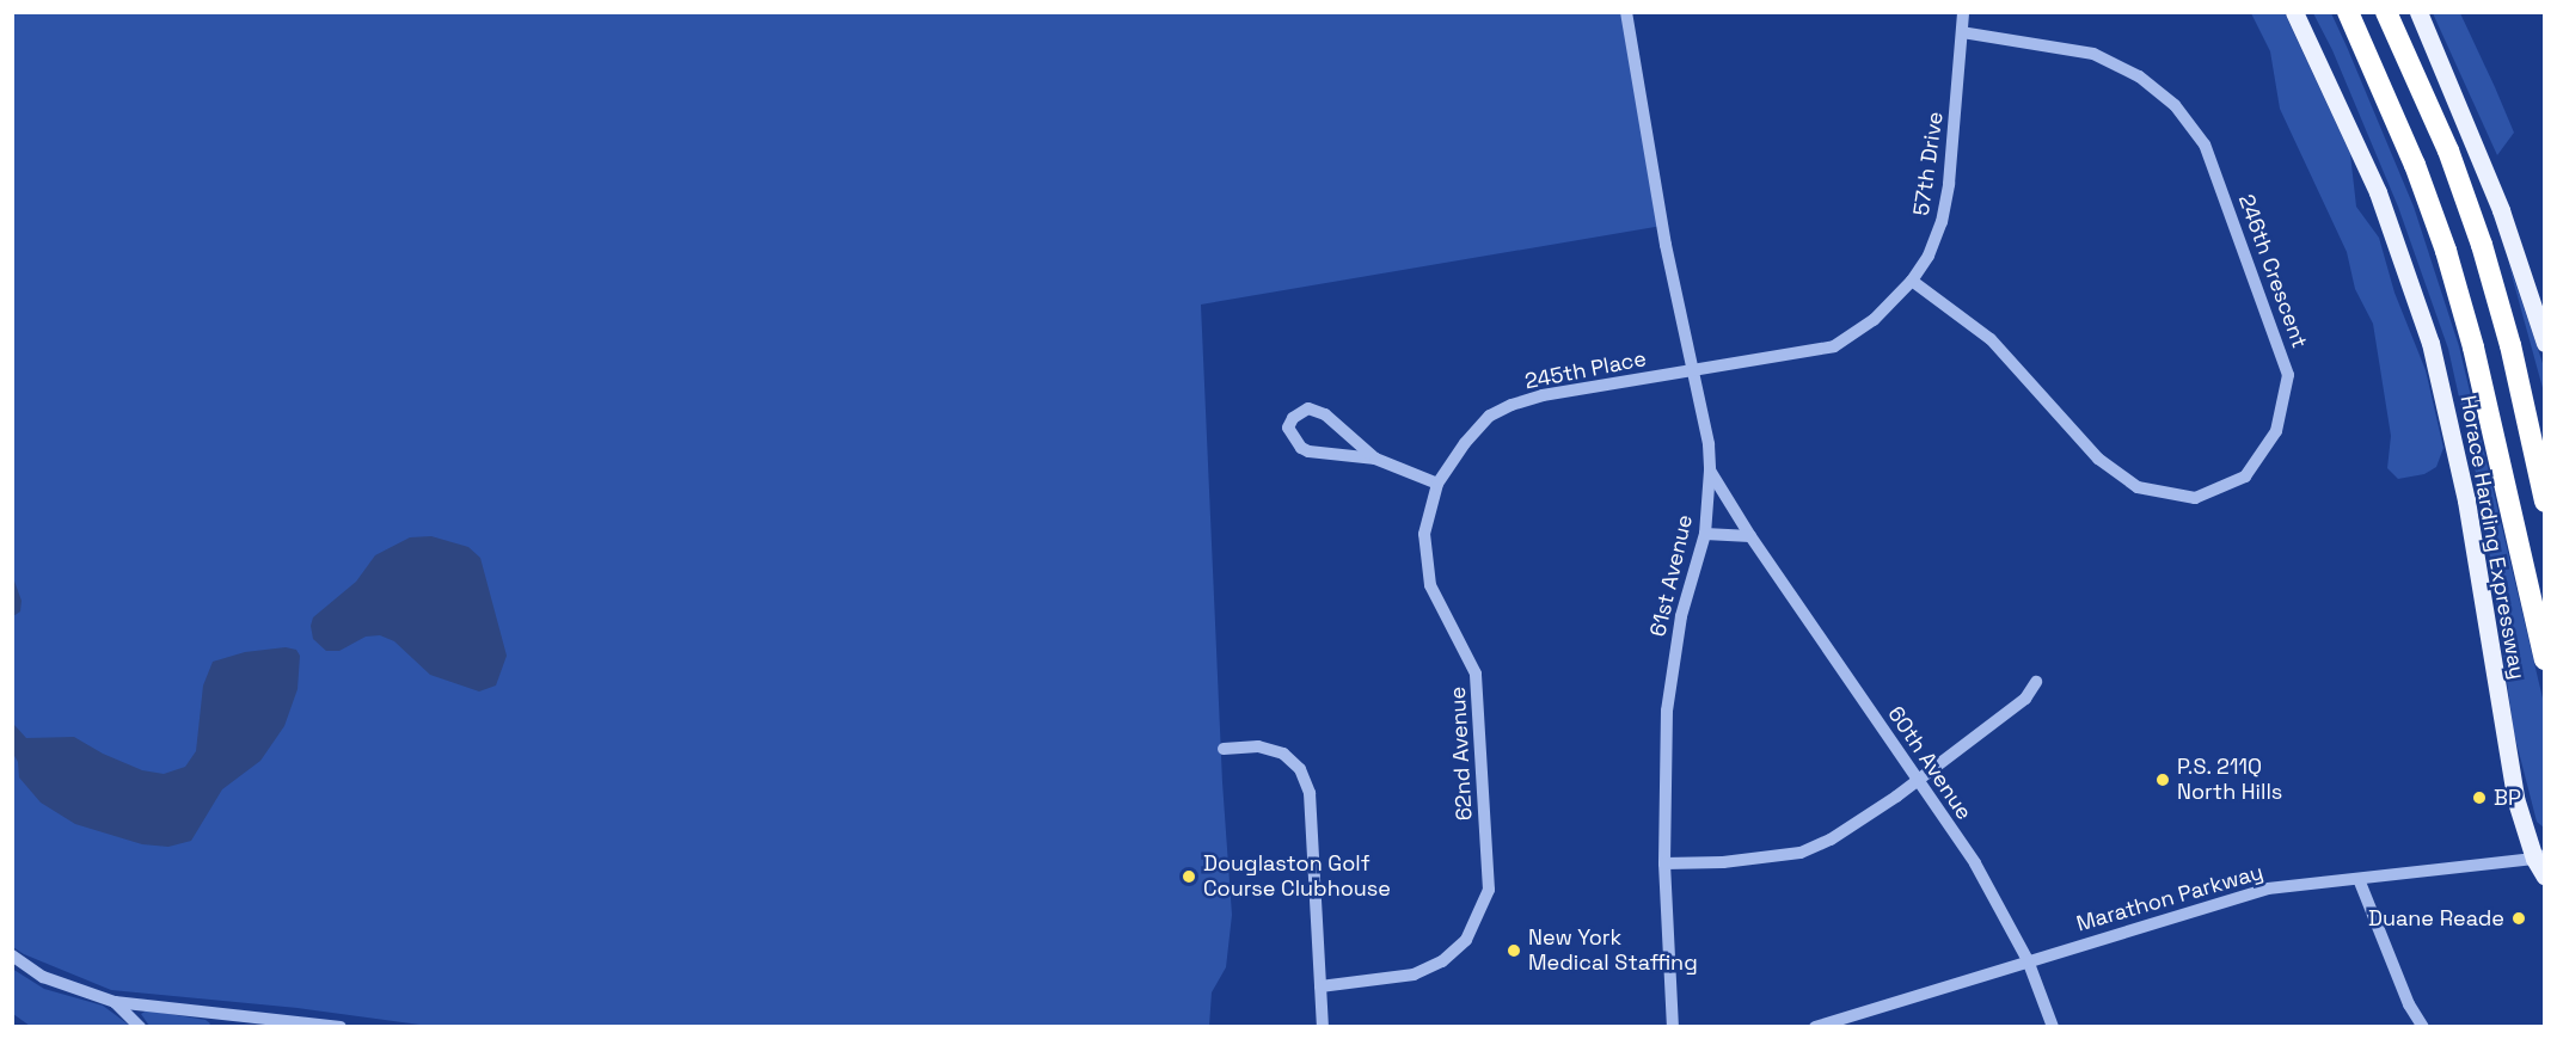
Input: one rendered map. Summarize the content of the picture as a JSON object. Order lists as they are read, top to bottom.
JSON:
{
  "streets": {
    "main road": ["Horace Harding Expressway"],
    "street": [
      "57th Drive",
      "246th Crescent",
      "245th Place",
      "61st Avenue",
      "62nd Avenue",
      "60th Avenue",
      "Marathon Parkway"
    ]
  },
  "crossings": [
    ["57th Drive", "246th Crescent"],
    ["57th Drive", "245th Place"],
    ["57th Drive", "61st Avenue"],
    ["245th Place", "61st Avenue"],
    ["245th Place", "62nd Avenue"],
    ["Horace Harding Expressway", "Marathon Parkway"],
    ["61st Avenue", "60th Avenue"],
    ["60th Avenue", "Marathon Parkway"]
  ],
  "places": [
    "P.S. 211Q North Hills",
    "BP",
    "Douglaston Golf Course Clubhouse",
    "Duane Reade",
    "New York Medical Staffing"
  ]
}
